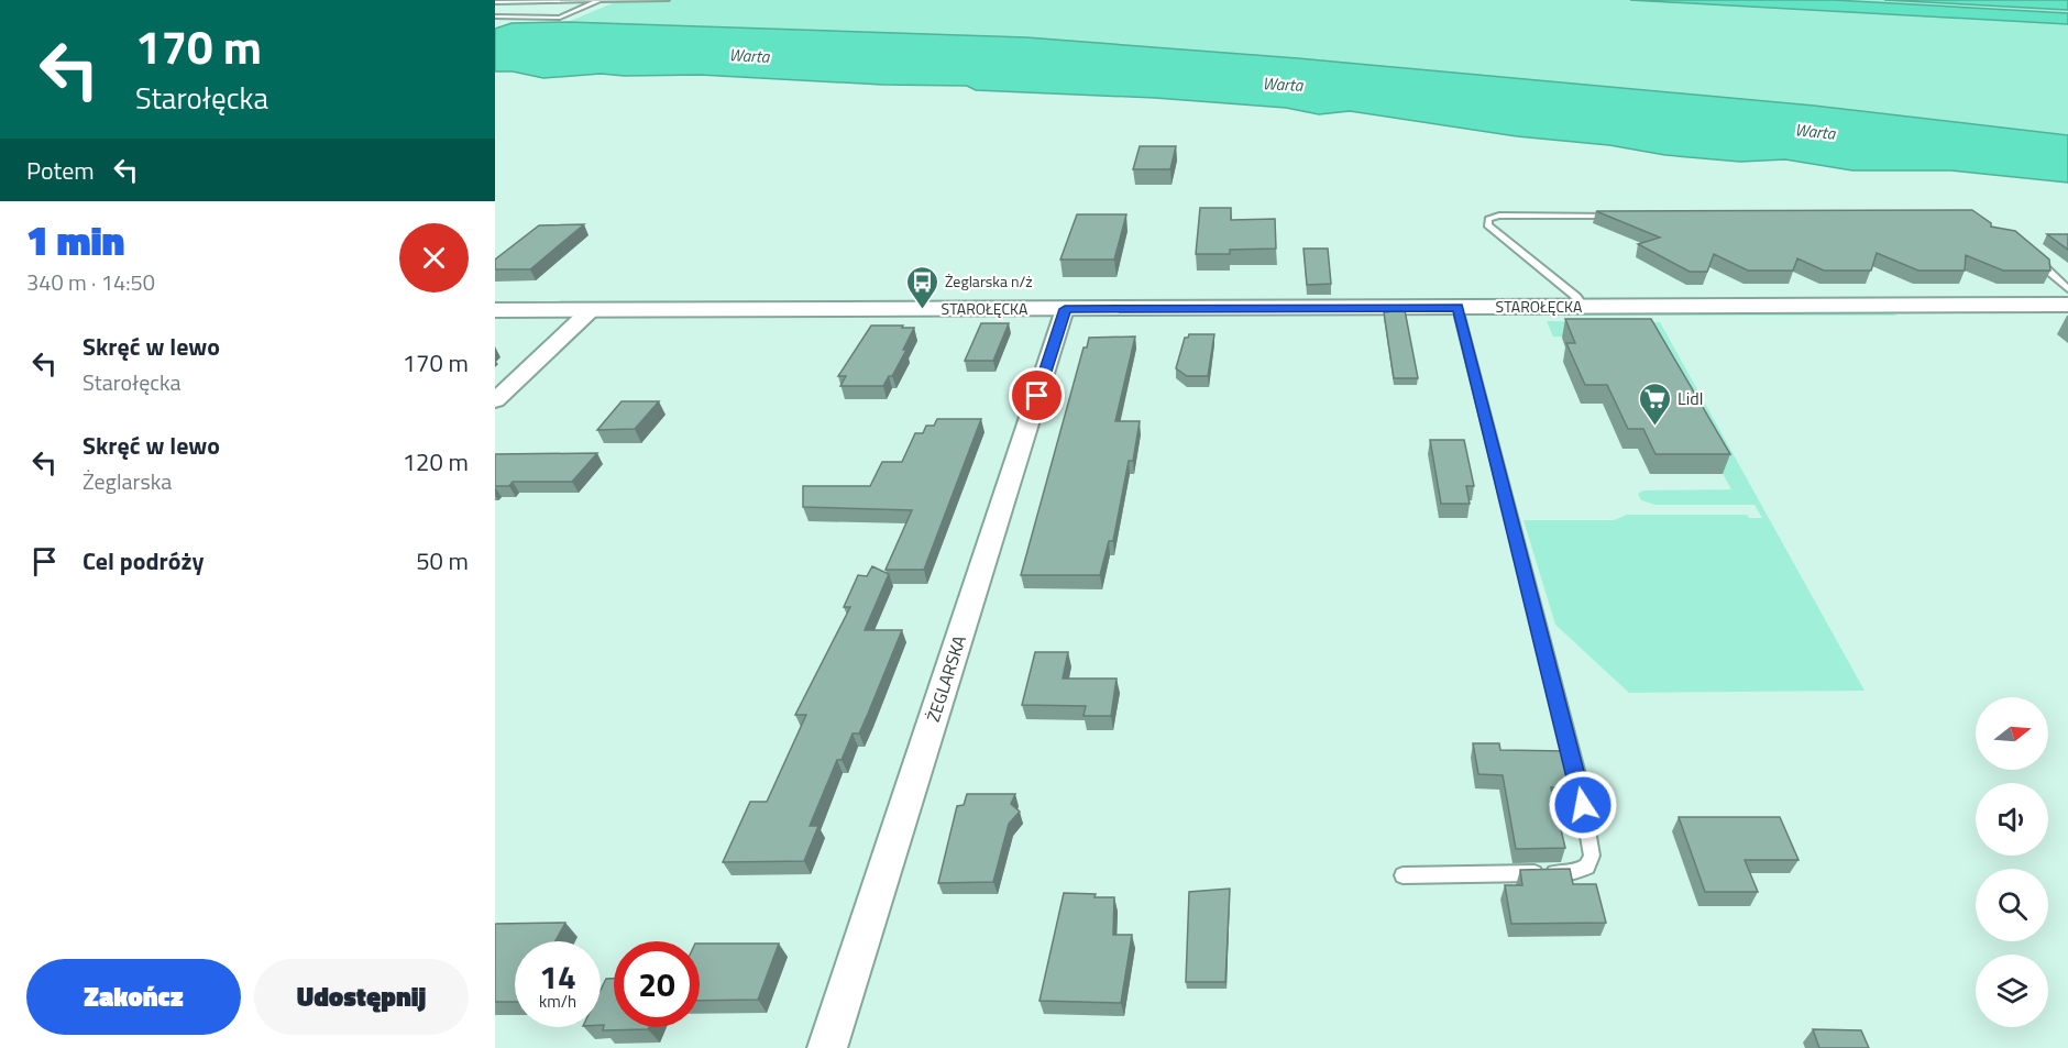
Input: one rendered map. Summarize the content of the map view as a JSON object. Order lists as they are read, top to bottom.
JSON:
{
  "streets": {
    "street": ["STAROŁĘCKA", "ŻEGLARSKA"]
  },
  "crossings": [
    ["STAROŁĘCKA", "ŻEGLARSKA"]
  ],
  "water": ["Warta"],
  "places": {
    "bus stop": ["Żeglarska n/ż"],
    "supermarket": ["Lidl"]
  },
  "north": "right",
  "page": {
    "turn": ["170 m", "Starołęcka"],
    "then": "Potem",
    "heading": ["1 min", "340 m · 14:50"],
    "list": [
      {
        "name": "Skręć w lewo",
        "note": "Starołęcka",
        "value": "170 m"
      },
      {
        "name": "Skręć w lewo",
        "note": "Żeglarska",
        "value": "120 m"
      },
      {
        "name": "Cel podróży",
        "value": "50 m"
      }
    ],
    "speed": "14 km/h",
    "limit": "20",
    "buttons": ["Zakończ", "Udostępnij"]
  }
}
